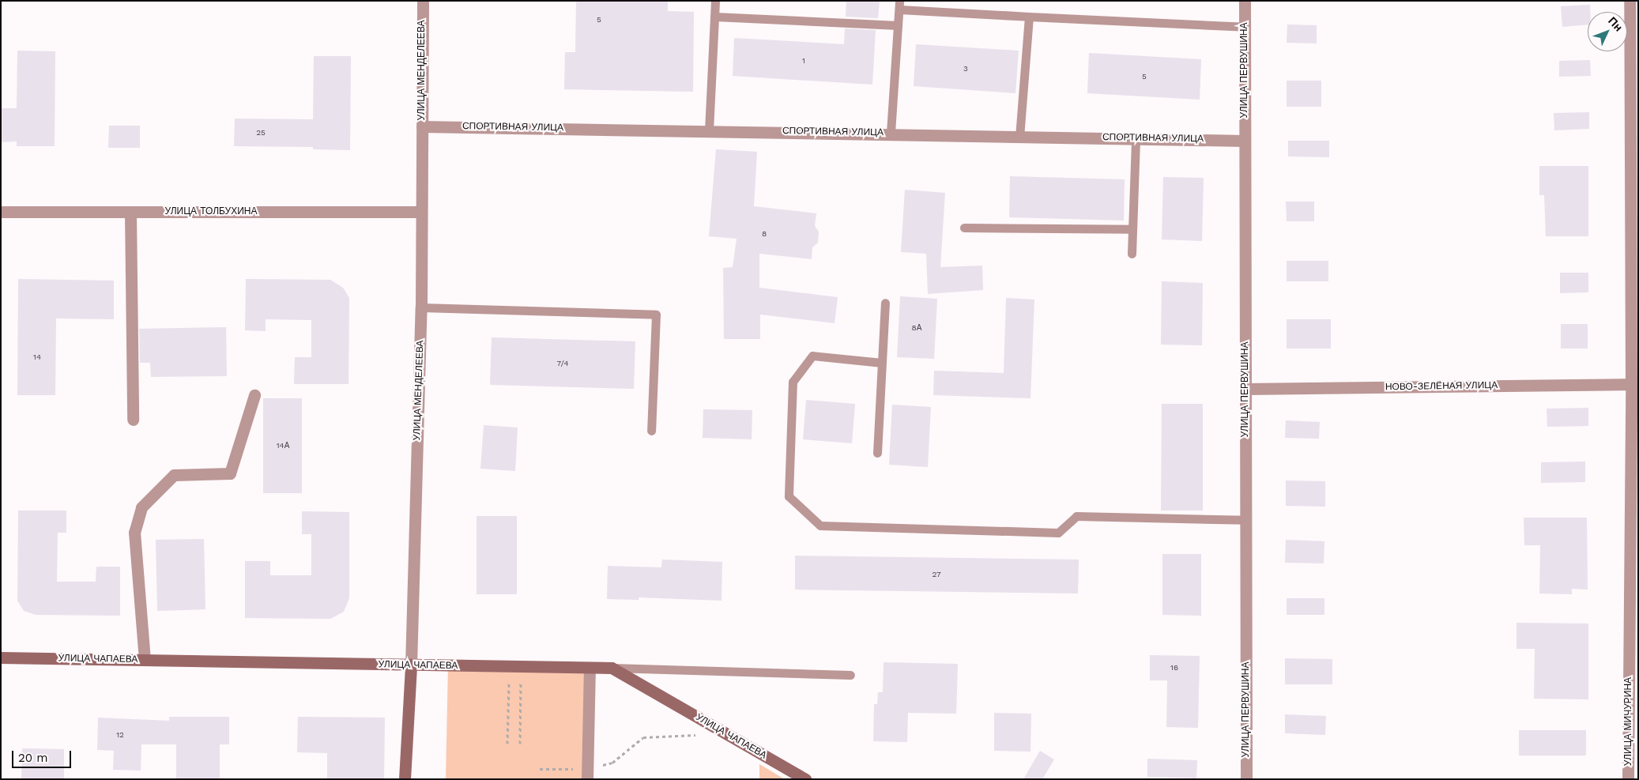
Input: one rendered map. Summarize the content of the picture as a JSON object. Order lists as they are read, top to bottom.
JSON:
{
  "streets": {
    "main road": ["УЛИЦА МЕНДЕЛЕЕВА", "УЛИЦА ЧАПАЕВА"],
    "street": [
      "УЛИЦА ПЕРВУШИНА",
      "СПОРТИВНАЯ УЛИЦА",
      "УЛИЦА ТОЛБУХИНА",
      "НОВО-ЗЕЛЁНАЯ УЛИЦА",
      "УЛИЦА МИЧУРИНА"
    ]
  },
  "crossings": [
    ["УЛИЦА МЕНДЕЛЕЕВА", "СПОРТИВНАЯ УЛИЦА"],
    ["УЛИЦА МЕНДЕЛЕЕВА", "УЛИЦА ТОЛБУХИНА"],
    ["УЛИЦА МЕНДЕЛЕЕВА", "УЛИЦА ЧАПАЕВА"],
    ["УЛИЦА ПЕРВУШИНА", "СПОРТИВНАЯ УЛИЦА"],
    ["УЛИЦА ПЕРВУШИНА", "НОВО-ЗЕЛЁНАЯ УЛИЦА"],
    ["НОВО-ЗЕЛЁНАЯ УЛИЦА", "УЛИЦА МИЧУРИНА"]
  ],
  "house_numbers": [
    "5",
    "1",
    "3",
    "5",
    "25",
    "8",
    "8А",
    "14",
    "7/4",
    "14А",
    "27",
    "16",
    "12"
  ],
  "scale_bar": "20 m",
  "north": "top right"
}
